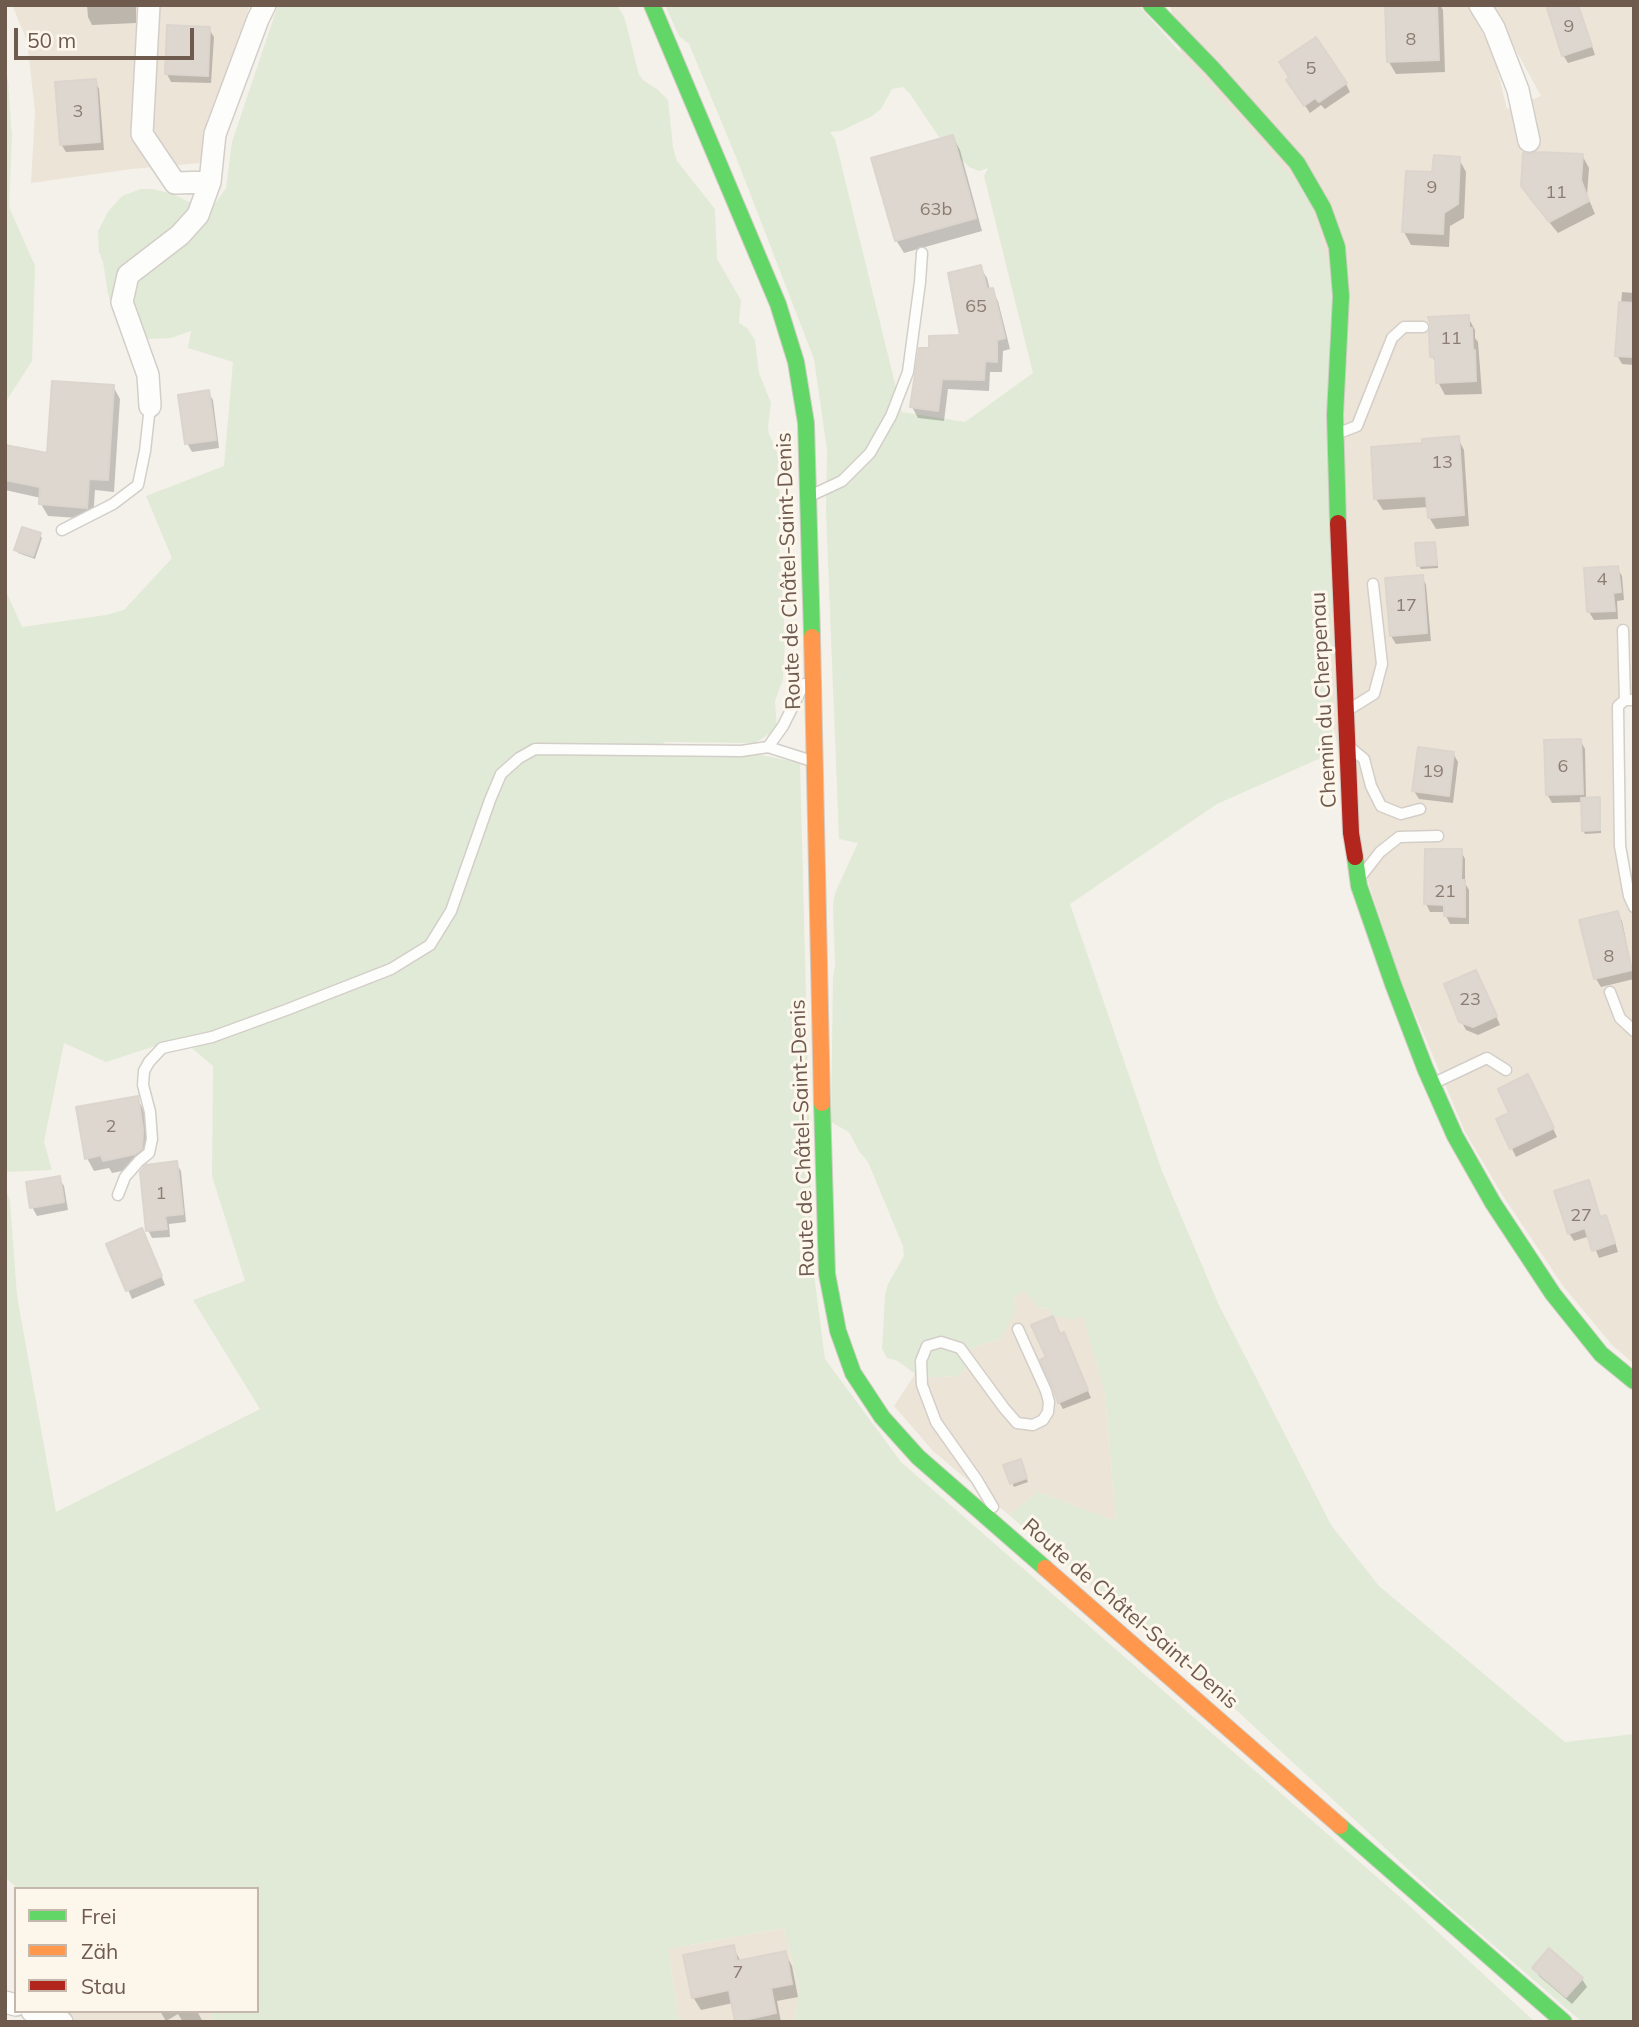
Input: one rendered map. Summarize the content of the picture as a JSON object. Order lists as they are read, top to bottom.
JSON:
{
  "streets": {
    "main road": ["Route de Châtel-Saint-Denis", "Chemin du Cherpenau"]
  },
  "house_numbers": [
    "9",
    "8",
    "5",
    "3",
    "9",
    "11",
    "63b",
    "65",
    "11",
    "13",
    "4",
    "17",
    "6",
    "19",
    "21",
    "8",
    "23",
    "2",
    "1",
    "27",
    "7"
  ],
  "legend": ["Frei", "Zäh", "Stau"],
  "scale_bar": "50 m"
}
